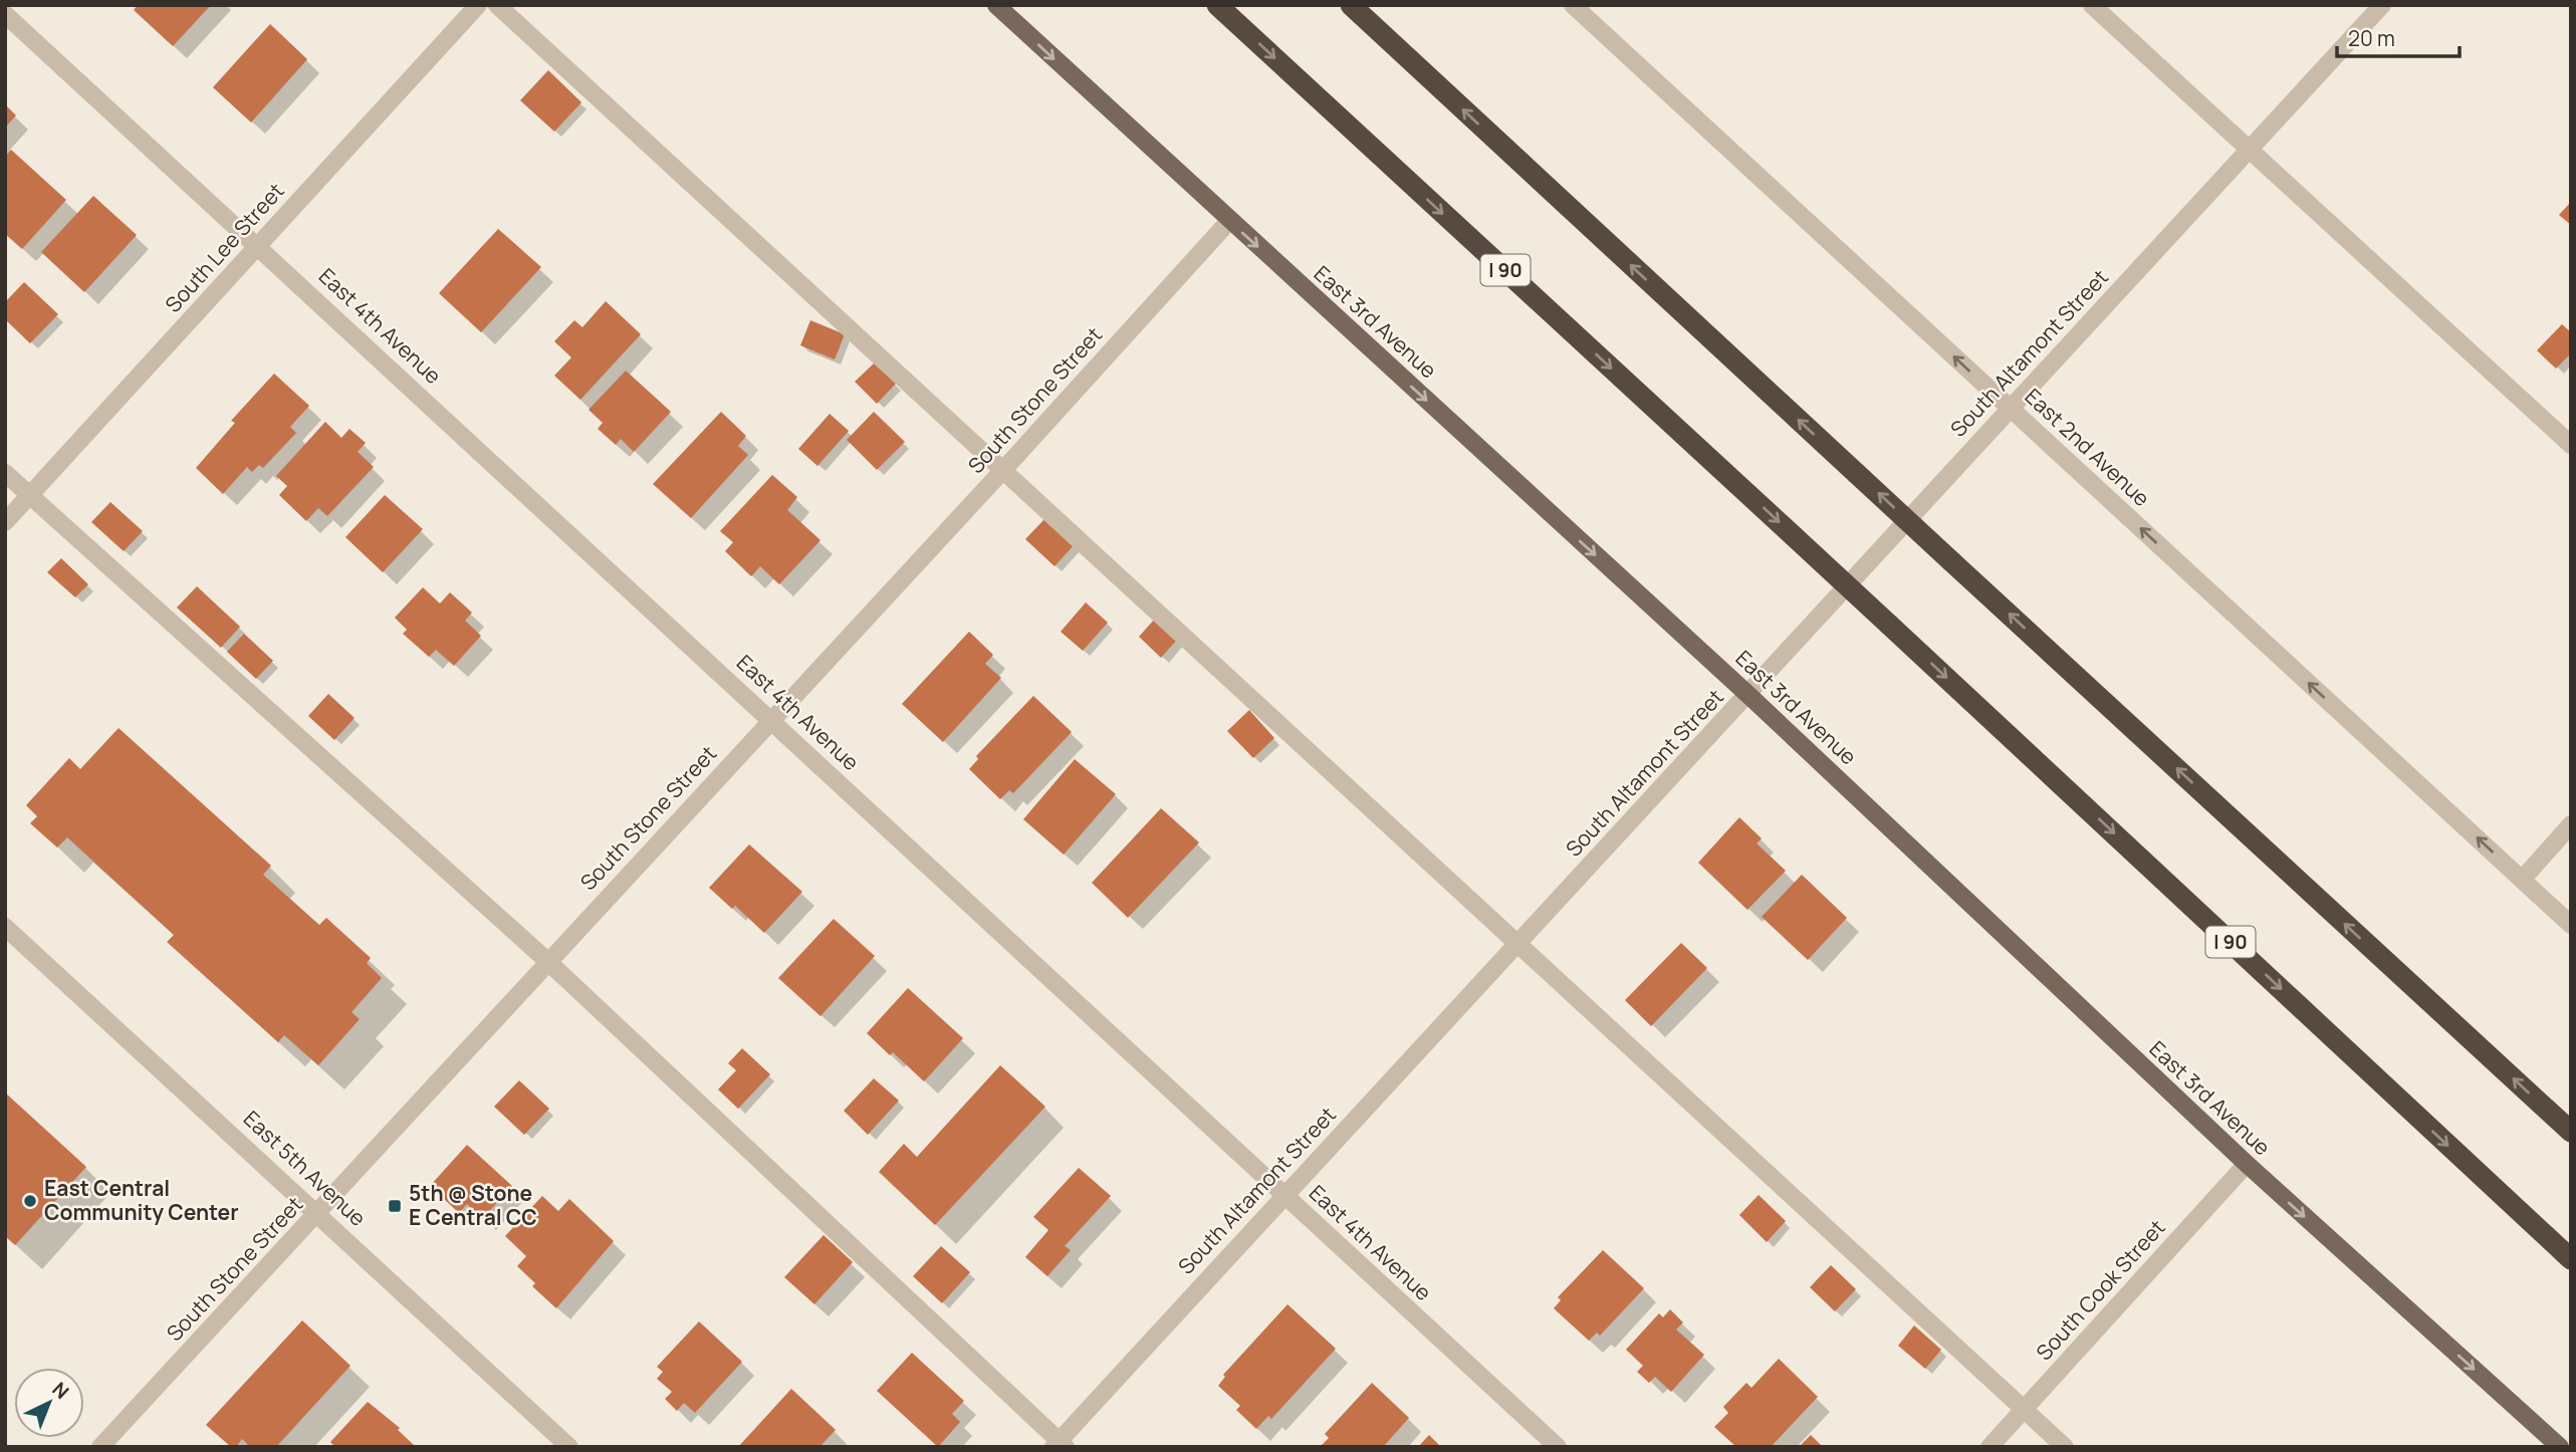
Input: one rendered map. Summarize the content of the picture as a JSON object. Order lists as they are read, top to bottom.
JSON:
{
  "streets": {
    "highway": ["I 90"],
    "main road": ["East 3rd Avenue"],
    "street": [
      "South Lee Street",
      "East 4th Avenue",
      "South Altamont Street",
      "South Stone Street",
      "East 2nd Avenue",
      "East 5th Avenue",
      "South Cook Street"
    ]
  },
  "crossings": [
    ["South Lee Street", "East 4th Avenue"],
    ["East 3rd Avenue", "South Altamont Street"],
    ["East 3rd Avenue", "South Stone Street"],
    ["East 3rd Avenue", "South Cook Street"],
    ["East 4th Avenue", "South Altamont Street"],
    ["East 4th Avenue", "South Stone Street"],
    ["South Altamont Street", "East 2nd Avenue"],
    ["South Stone Street", "East 5th Avenue"]
  ],
  "one_way": ["East 3rd Avenue", "East 2nd Avenue"],
  "places": {
    "other": ["East Central Community Center"],
    "transit": ["5th @ Stone E Central CC"]
  },
  "scale_bar": "20 m",
  "north": "top right"
}
